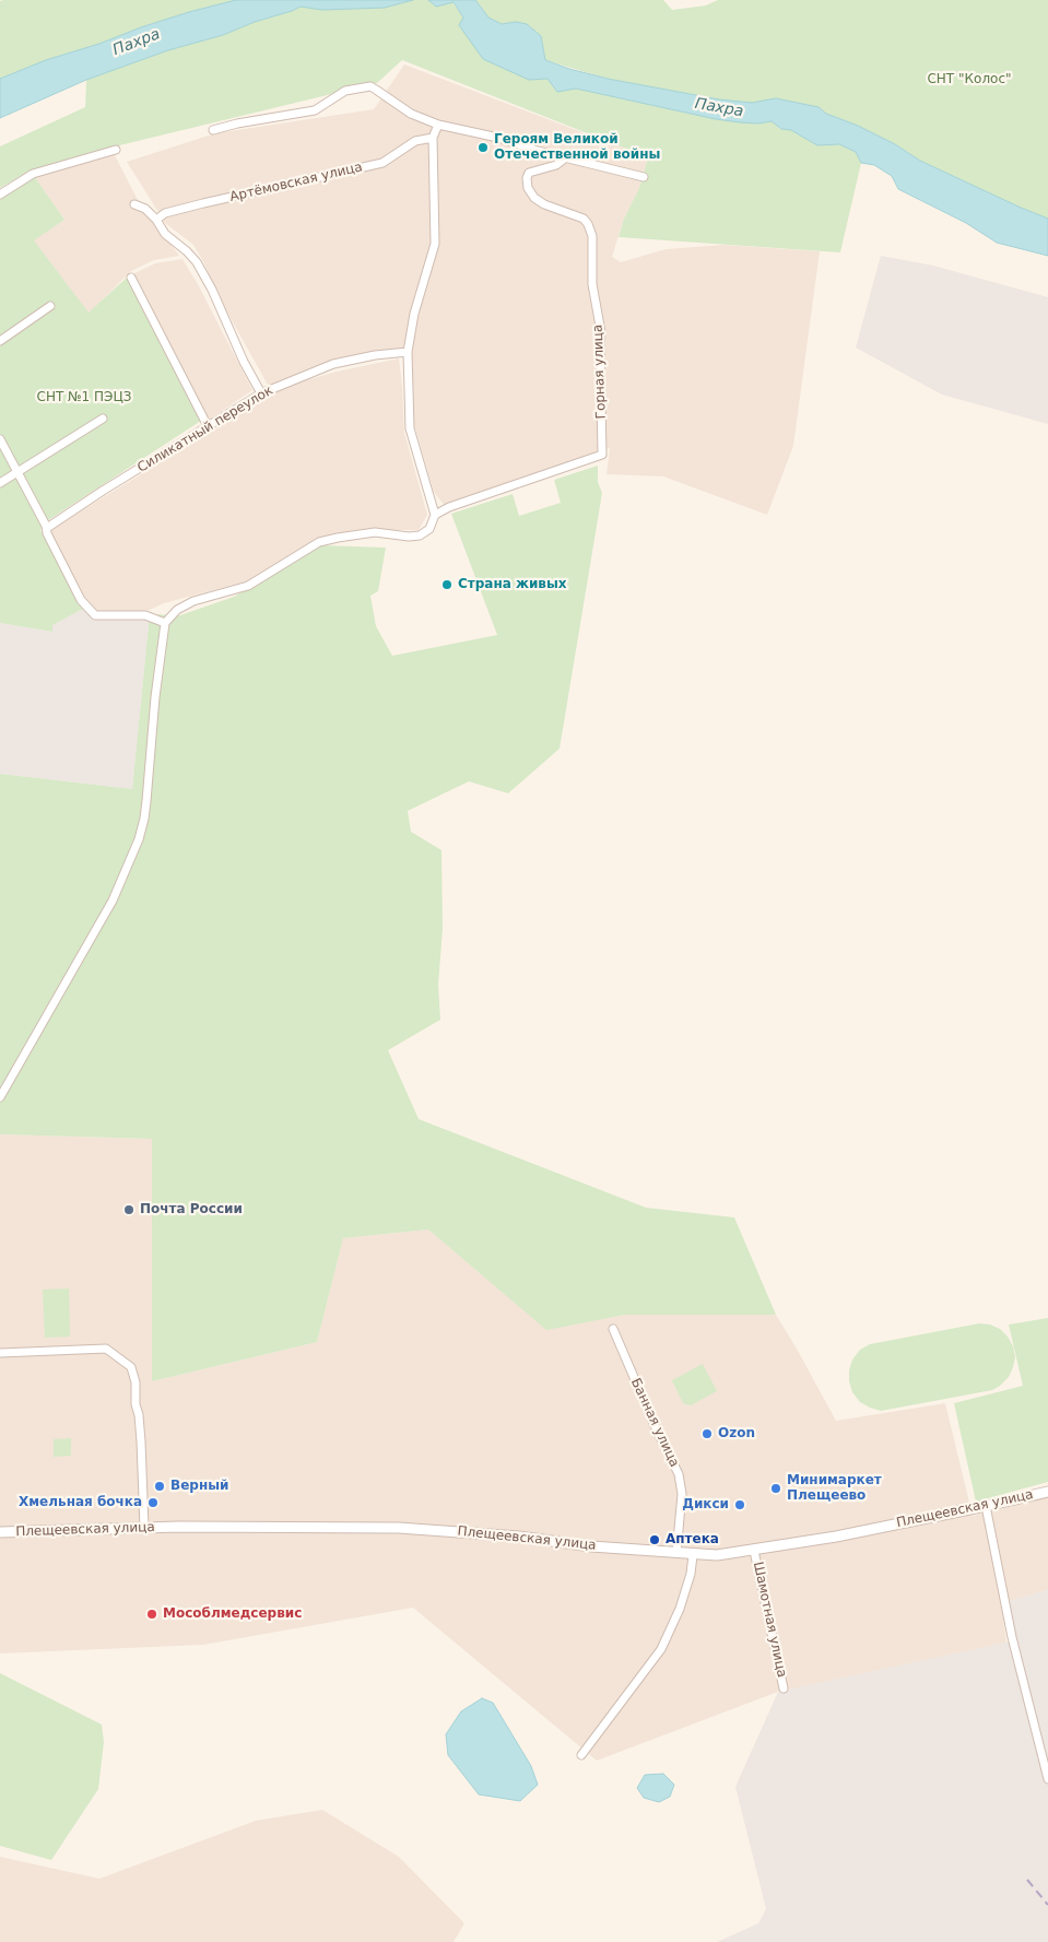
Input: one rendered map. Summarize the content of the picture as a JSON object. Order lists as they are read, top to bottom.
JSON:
{
  "streets": {
    "street": [
      "Артёмовская улица",
      "Горная улица",
      "Силикатный переулок",
      "Банная улица",
      "Плещеевская улица",
      "Шамотная улица"
    ]
  },
  "crossings": [
    ["Банная улица", "Плещеевская улица"],
    ["Плещеевская улица", "Шамотная улица"]
  ],
  "water": ["Пахра"],
  "parks": ["СНТ \"Колос\"", "СНТ №1 ПЭЦЗ"],
  "places": [
    "Героям Великой Отечественной войны",
    "Страна живых",
    "Почта России",
    "Ozon",
    "Верный",
    "Минимаркет Плещеево",
    "Хмельная бочка",
    "Дикси",
    "Аптека",
    "Мособлмедсервис"
  ]
}
